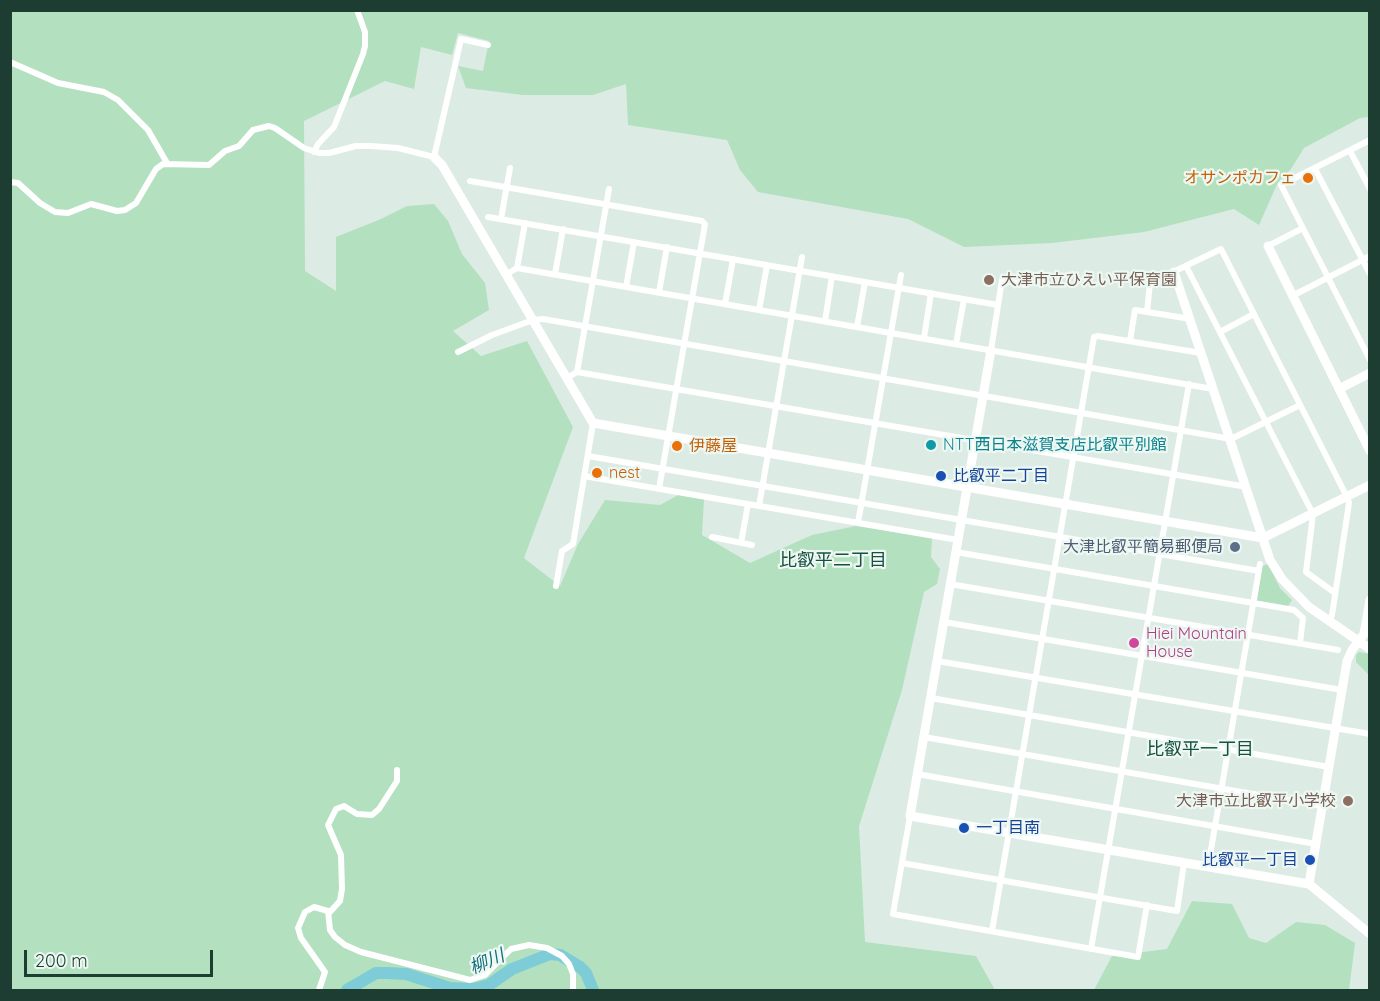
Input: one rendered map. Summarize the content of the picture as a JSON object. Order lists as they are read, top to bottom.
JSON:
{
  "districts": ["比叡平二丁目", "比叡平一丁目"],
  "water": ["柳川"],
  "places": [
    "オサンポカフェ",
    "大津市立ひえい平保育園",
    "NTT西日本滋賀支店比叡平別館",
    "伊藤屋",
    "nest",
    "比叡平二丁目",
    "大津比叡平簡易郵便局",
    "Hiei Mountain House",
    "大津市立比叡平小学校",
    "一丁目南",
    "比叡平一丁目"
  ],
  "scale_bar": "200 m"
}
